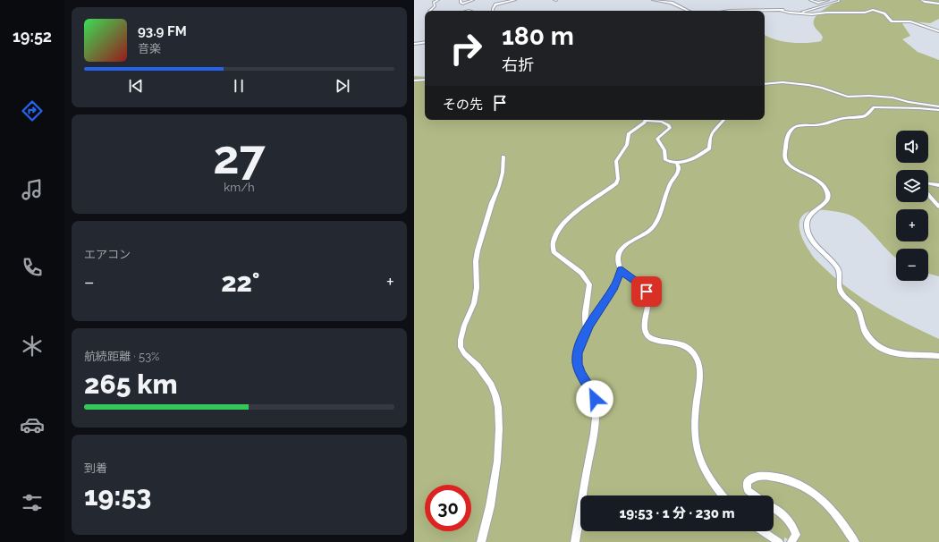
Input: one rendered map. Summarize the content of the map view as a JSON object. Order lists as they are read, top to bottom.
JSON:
{
  "page": {
    "tabs": "19:52",
    "turn": ["180 m", "右折"],
    "song": ["93.9 FM", "音楽"],
    "then": "その先",
    "tile": [
      ["27", "km/h"],
      "エアコン",
      ["航続距離 · 53%", "265 km"],
      ["到着", "19:53"]
    ],
    "map_buttons": ["+", "−"],
    "heat": ["−", "22°", "+"],
    "limit": "30",
    "trip": "19:53 · 1 分 · 230 m"
  }
}
